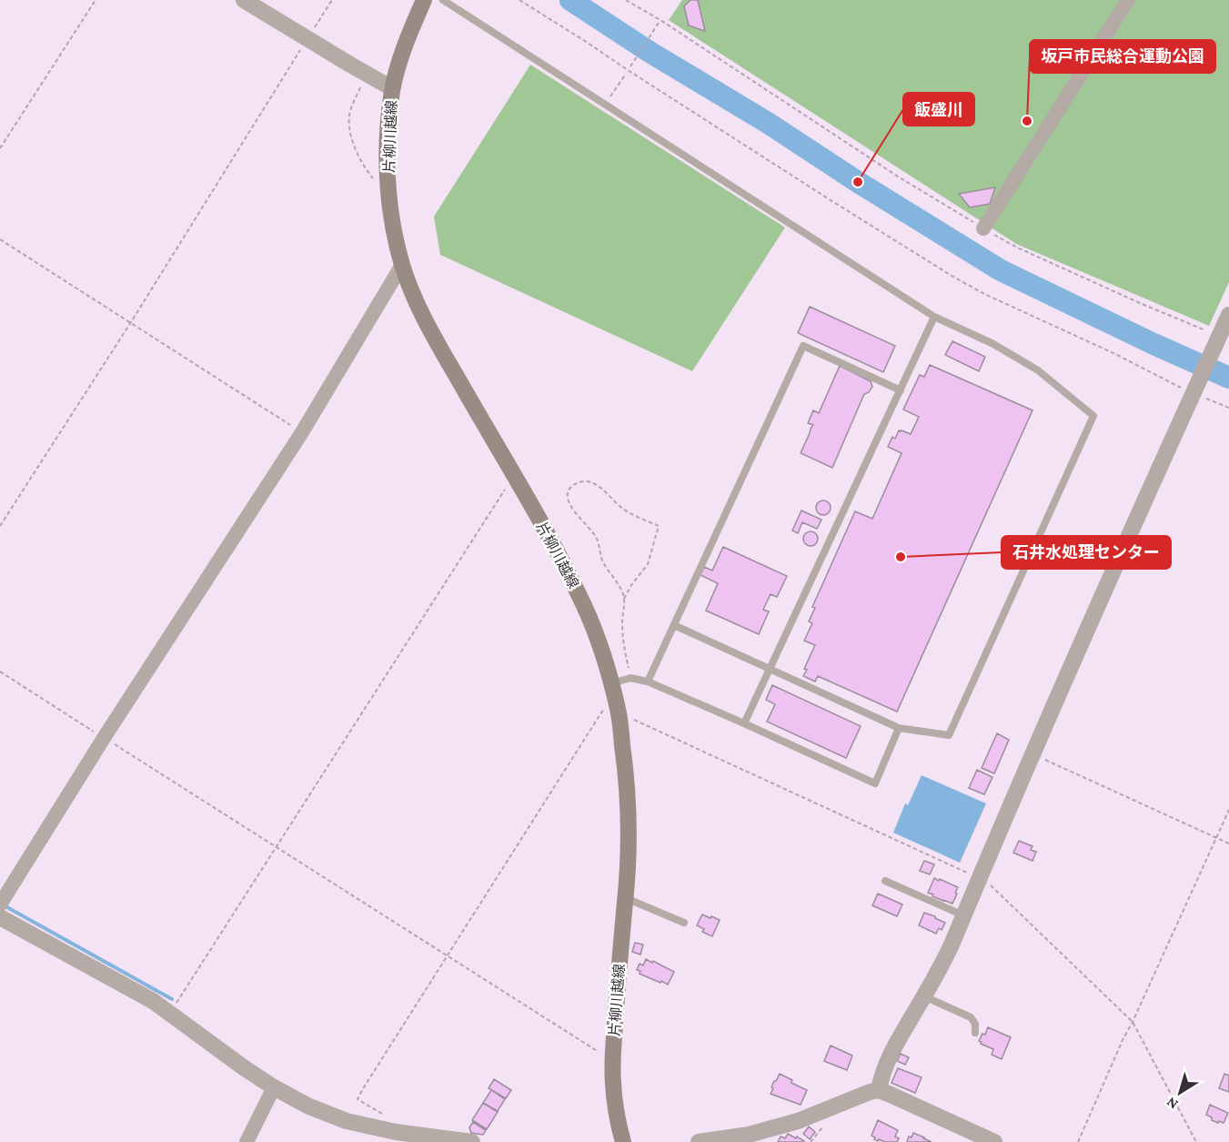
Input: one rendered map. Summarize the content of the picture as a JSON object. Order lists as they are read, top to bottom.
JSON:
{
  "streets": {
    "main road": ["片柳川越線"]
  },
  "places": ["坂戸市民総合運動公園", "飯盛川", "石井水処理センター"],
  "north": "bottom left"
}
